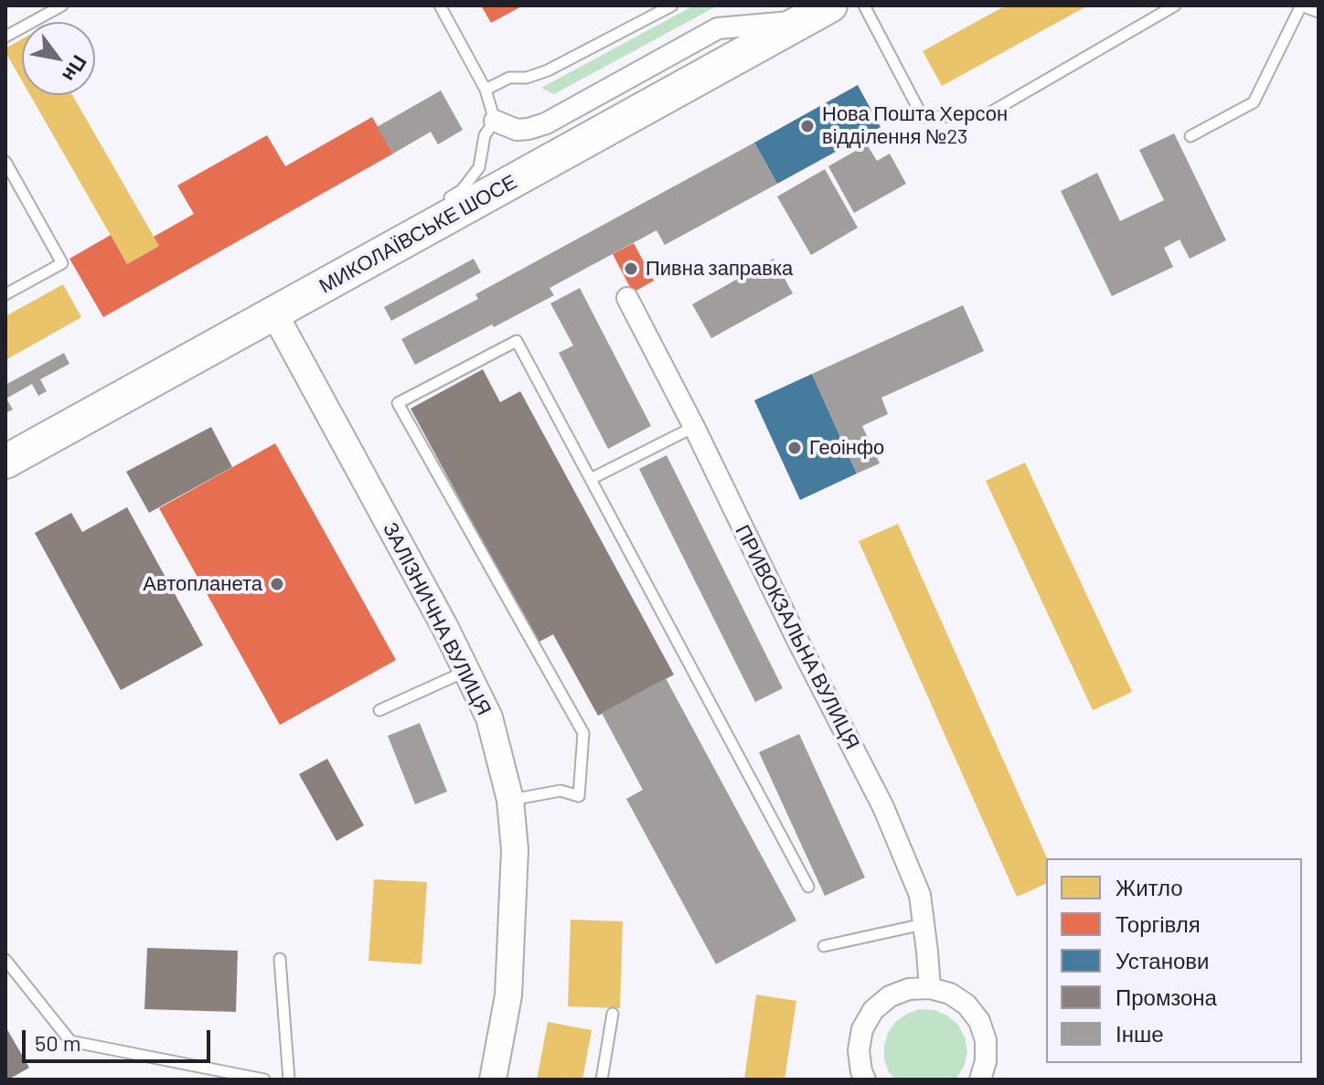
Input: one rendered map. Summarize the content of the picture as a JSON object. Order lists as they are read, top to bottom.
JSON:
{
  "streets": {
    "main road": ["МИКОЛАЇВСЬКЕ ШОСЕ"],
    "street": ["ЗАЛІЗНИЧНА ВУЛИЦЯ", "ПРИВОКЗАЛЬНА ВУЛИЦЯ"]
  },
  "crossings": [
    ["МИКОЛАЇВСЬКЕ ШОСЕ", "ЗАЛІЗНИЧНА ВУЛИЦЯ"]
  ],
  "places": [
    "Нова Пошта Херсон відділення №23",
    "Пивна заправка",
    "Геоінфо",
    "Автопланета"
  ],
  "legend": [
    "Житло",
    "Торгівля",
    "Установи",
    "Промзона",
    "Інше"
  ],
  "scale_bar": "50 m",
  "north": "bottom right"
}
